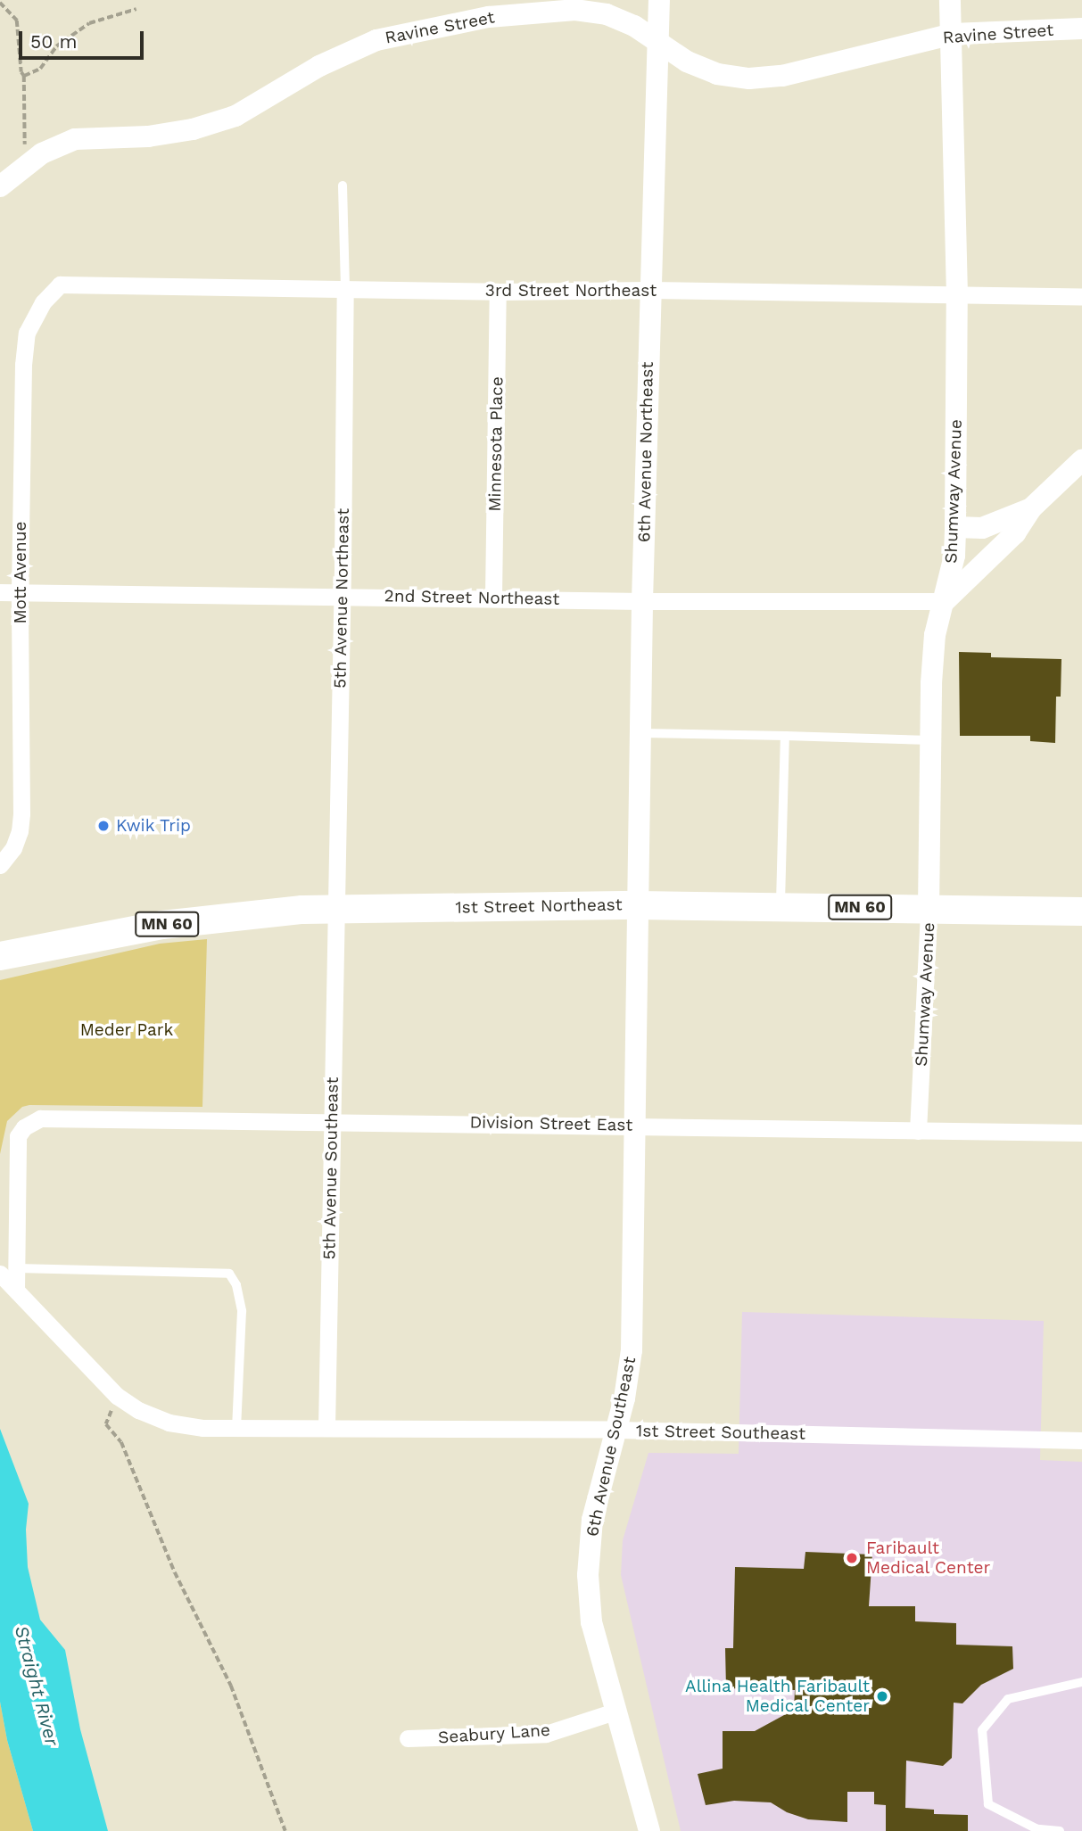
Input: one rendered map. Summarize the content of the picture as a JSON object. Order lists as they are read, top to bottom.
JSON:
{
  "streets": {
    "main road": ["1st Street Northeast", "MN 60"],
    "street": [
      "Ravine Street",
      "3rd Street Northeast",
      "Minnesota Place",
      "6th Avenue Northeast",
      "Shumway Avenue",
      "Mott Avenue",
      "2nd Street Northeast",
      "5th Avenue Northeast",
      "Division Street East",
      "5th Avenue Southeast",
      "1st Street Southeast",
      "6th Avenue Southeast",
      "Seabury Lane"
    ]
  },
  "crossings": [
    ["Ravine Street", "6th Avenue Northeast"],
    ["Ravine Street", "Shumway Avenue"],
    ["3rd Street Northeast", "Minnesota Place"],
    ["3rd Street Northeast", "6th Avenue Northeast"],
    ["3rd Street Northeast", "Shumway Avenue"],
    ["3rd Street Northeast", "Mott Avenue"],
    ["3rd Street Northeast", "5th Avenue Northeast"],
    ["Minnesota Place", "2nd Street Northeast"],
    ["6th Avenue Northeast", "2nd Street Northeast"],
    ["6th Avenue Northeast", "1st Street Northeast"],
    ["6th Avenue Northeast", "6th Avenue Southeast"],
    ["Shumway Avenue", "2nd Street Northeast"],
    ["Shumway Avenue", "1st Street Northeast"],
    ["Shumway Avenue", "Division Street East"],
    ["Mott Avenue", "2nd Street Northeast"],
    ["2nd Street Northeast", "5th Avenue Northeast"],
    ["5th Avenue Northeast", "1st Street Northeast"],
    ["5th Avenue Northeast", "5th Avenue Southeast"],
    ["1st Street Northeast", "5th Avenue Southeast"],
    ["1st Street Northeast", "6th Avenue Southeast"],
    ["Division Street East", "5th Avenue Southeast"],
    ["Division Street East", "1st Street Southeast"],
    ["Division Street East", "6th Avenue Southeast"],
    ["5th Avenue Southeast", "1st Street Southeast"],
    ["1st Street Southeast", "6th Avenue Southeast"],
    ["6th Avenue Southeast", "Seabury Lane"]
  ],
  "water": ["Straight River"],
  "parks": ["Meder Park"],
  "places": ["Kwik Trip", "Faribault Medical Center", "Allina Health Faribault Medical Center"],
  "scale_bar": "50 m"
}
